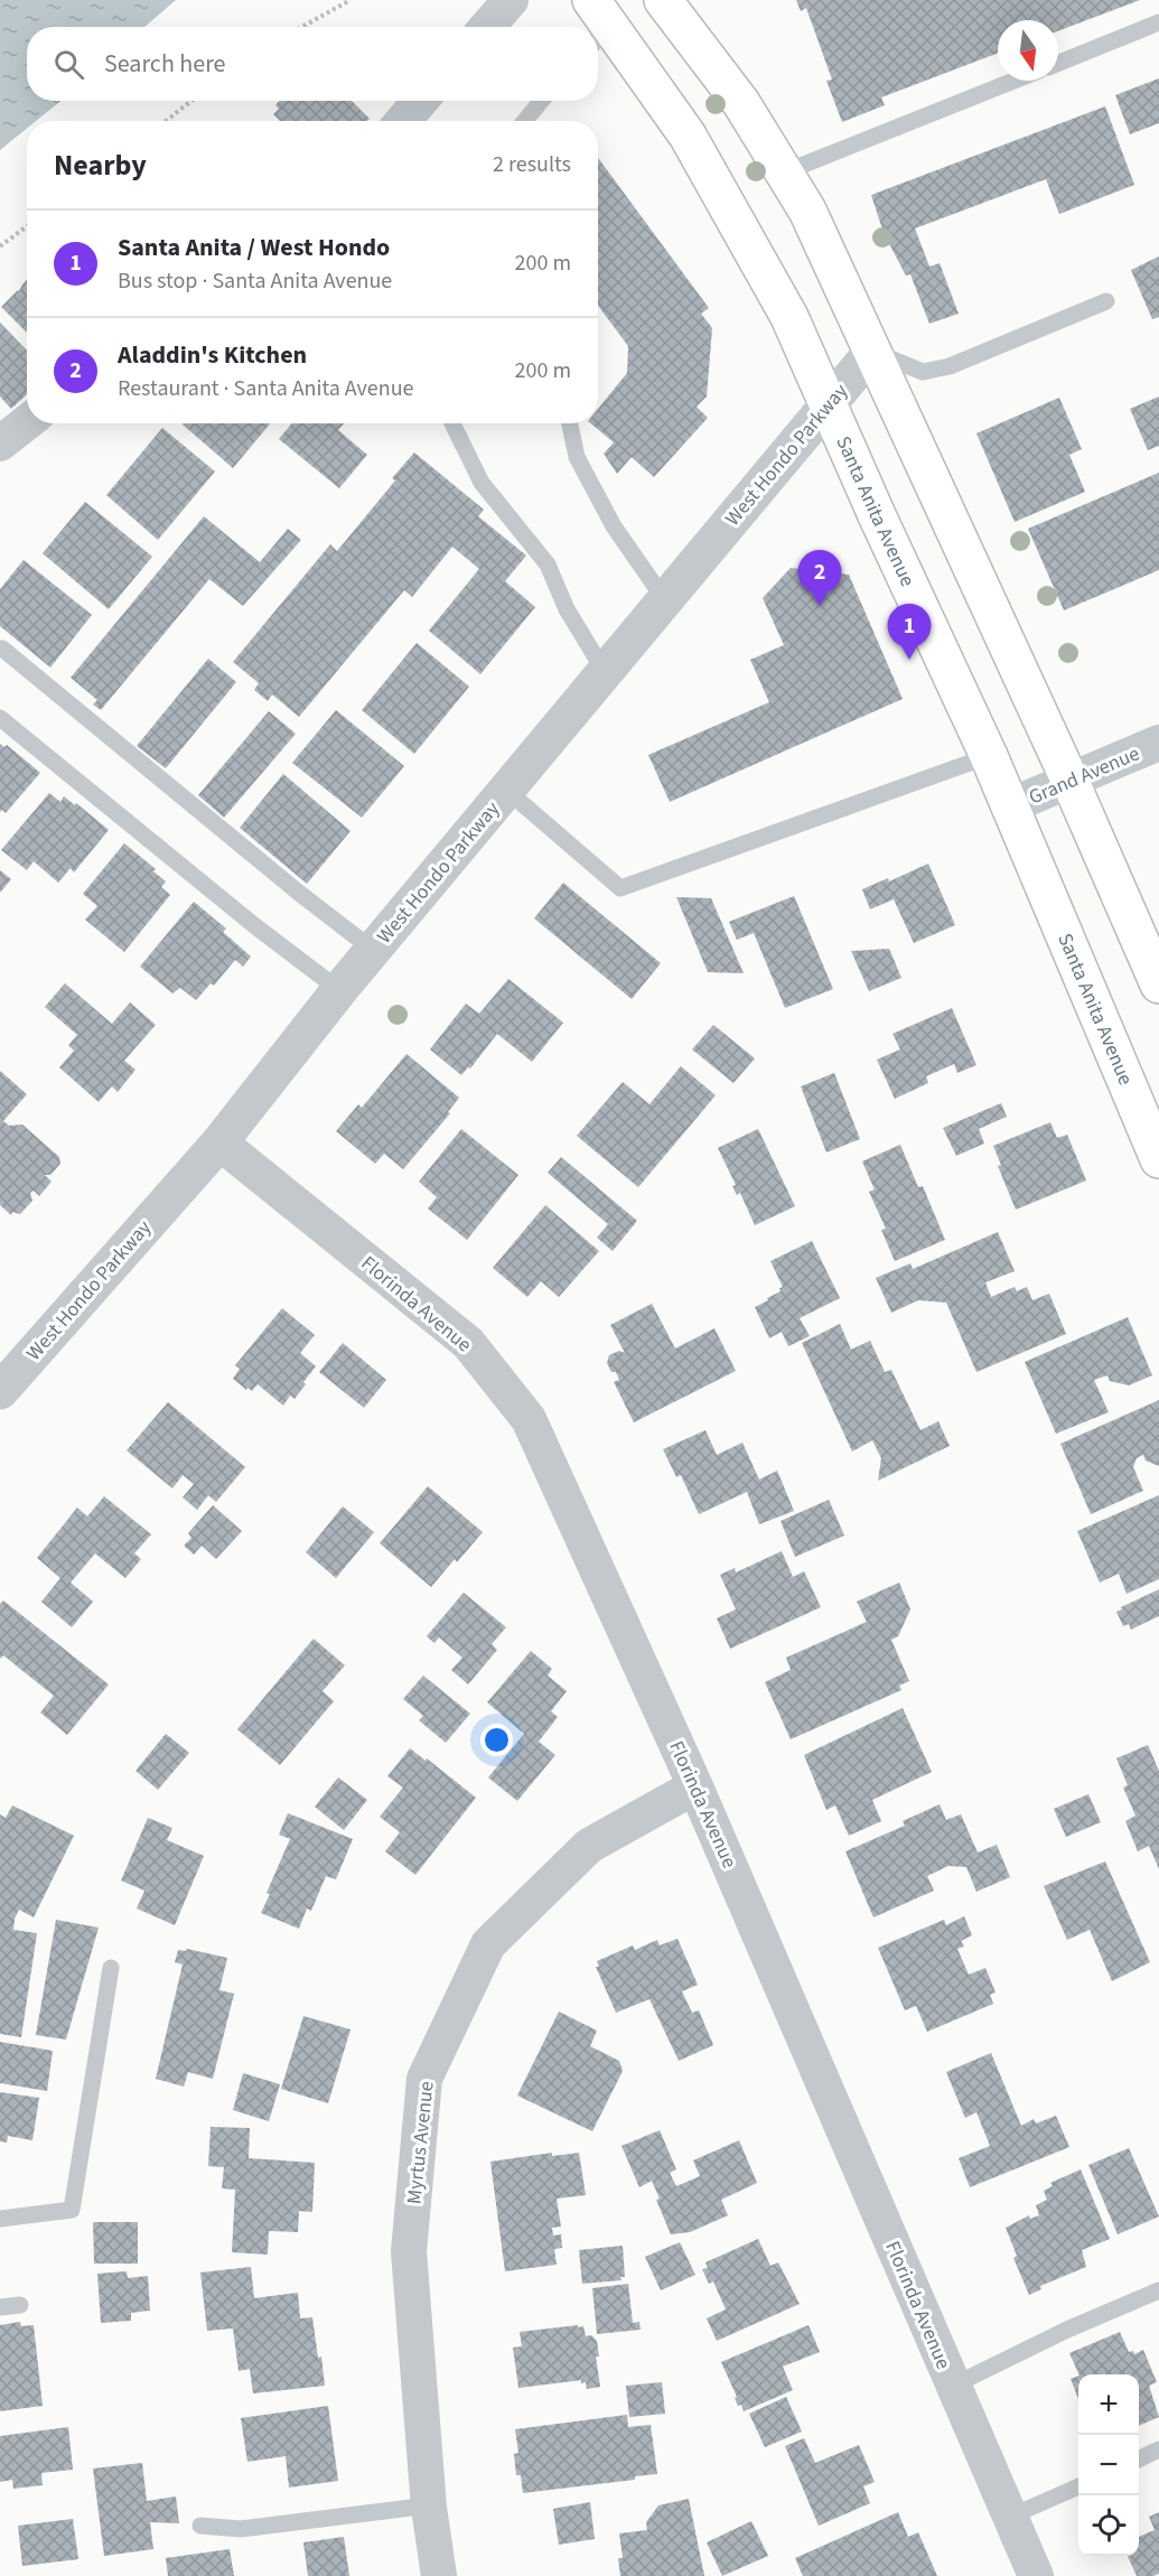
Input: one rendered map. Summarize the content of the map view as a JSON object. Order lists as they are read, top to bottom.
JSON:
{
  "streets": {
    "main road": ["Santa Anita Avenue"],
    "street": [
      "West Hondo Parkway",
      "Grand Avenue",
      "Florinda Avenue",
      "Myrtus Avenue"
    ]
  },
  "crossings": [
    ["West Hondo Parkway", "Santa Anita Avenue"],
    ["West Hondo Parkway", "Florinda Avenue"],
    ["Santa Anita Avenue", "Grand Avenue"],
    ["Florinda Avenue", "Myrtus Avenue"]
  ],
  "north": "bottom",
  "page": {
    "search": "Search here",
    "heading": ["Nearby", "2 results"],
    "list": [
      {
        "mark": "1",
        "name": "Santa Anita / West Hondo",
        "note": "Bus stop · Santa Anita Avenue",
        "value": "200 m"
      },
      {
        "mark": "2",
        "name": "Aladdin's Kitchen",
        "note": "Restaurant · Santa Anita Avenue",
        "value": "200 m"
      }
    ],
    "pins": ["2", "1"],
    "map_buttons": ["+", "−"]
  }
}
